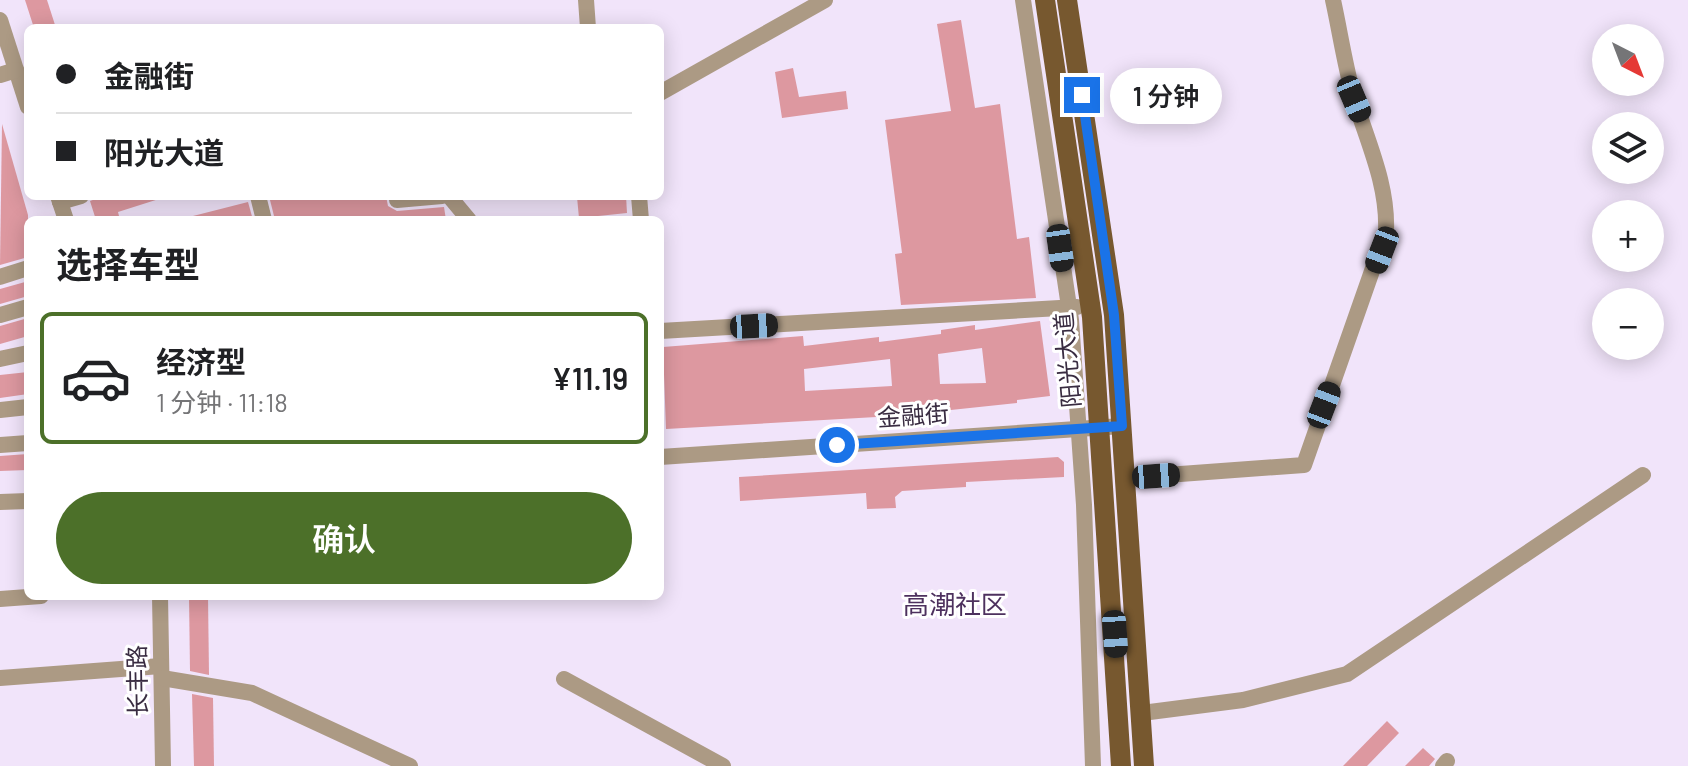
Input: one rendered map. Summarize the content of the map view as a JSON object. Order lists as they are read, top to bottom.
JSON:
{
  "streets": {
    "main road": ["阳光大道"],
    "street": ["金融街", "长丰路"]
  },
  "crossings": [
    ["阳光大道", "金融街"]
  ],
  "districts": ["高潮社区"],
  "north": "bottom right",
  "page": {
    "map_buttons": ["+", "−"],
    "banner": ["金融街", "阳光大道"],
    "bubble": "1 分钟",
    "heading": "选择车型",
    "list": [
      {
        "name": "经济型",
        "note": "1 分钟 · 11:18",
        "value": "¥11.19"
      }
    ],
    "buttons": "确认"
  }
}
